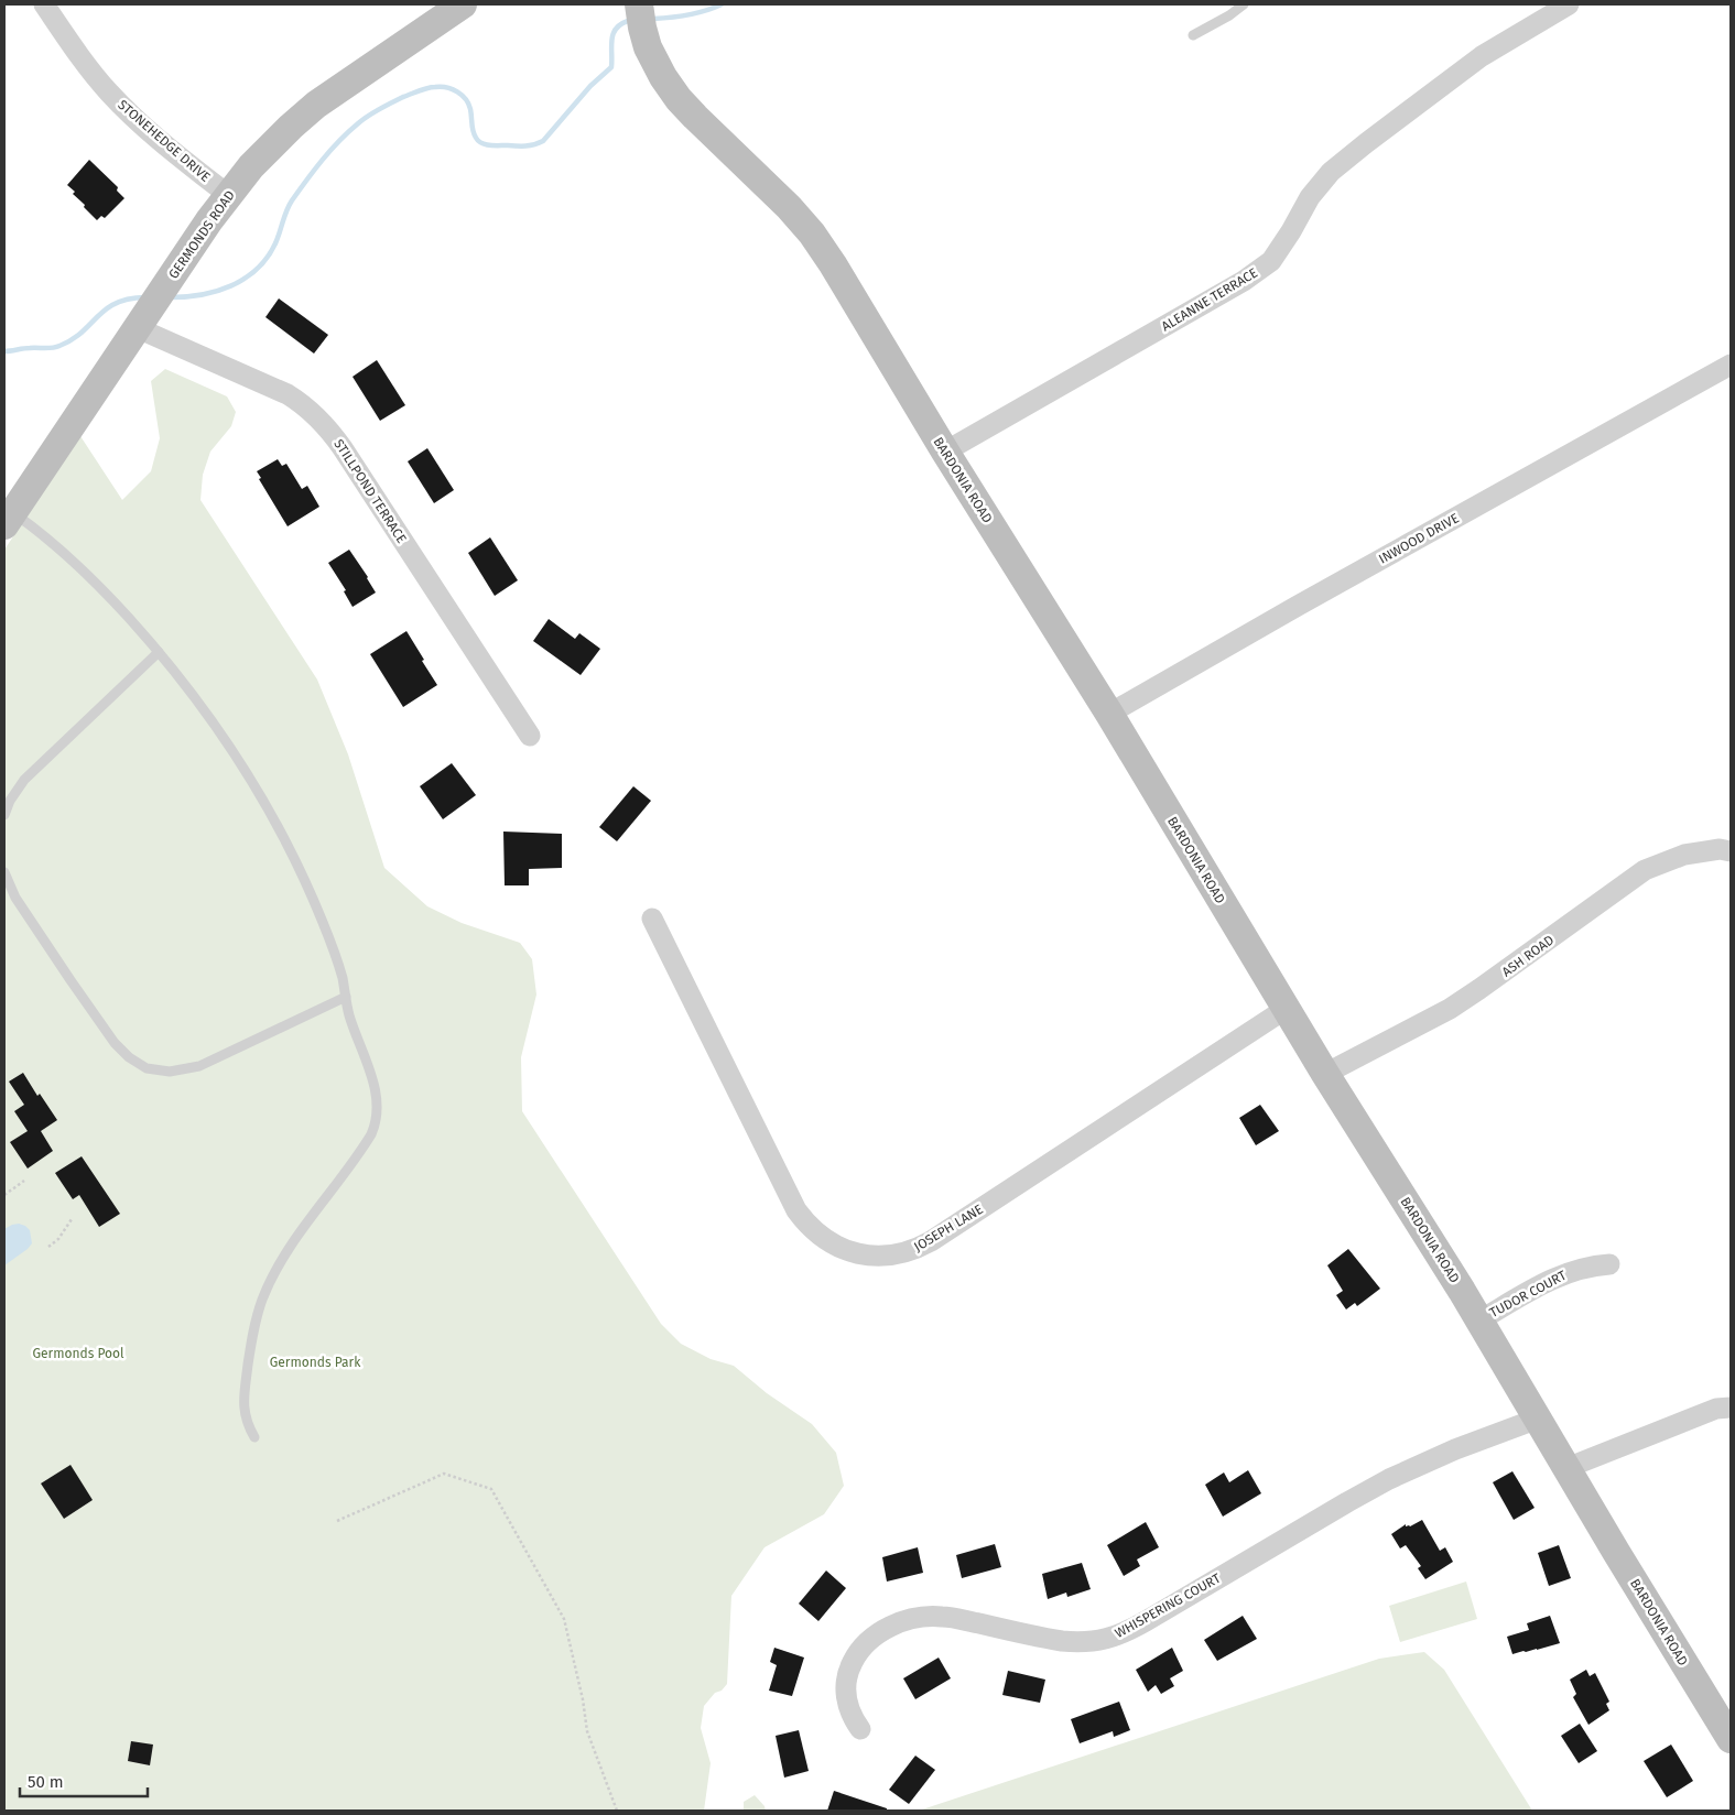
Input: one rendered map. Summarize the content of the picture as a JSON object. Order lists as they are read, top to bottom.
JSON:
{
  "streets": {
    "street": [
      "STONEHEDGE DRIVE",
      "GERMONDS ROAD",
      "ALEANNE TERRACE",
      "BARDONIA ROAD",
      "STILLPOND TERRACE",
      "INWOOD DRIVE",
      "ASH ROAD",
      "JOSEPH LANE",
      "TUDOR COURT",
      "WHISPERING COURT"
    ]
  },
  "crossings": [
    ["STONEHEDGE DRIVE", "GERMONDS ROAD"],
    ["GERMONDS ROAD", "STILLPOND TERRACE"],
    ["ALEANNE TERRACE", "BARDONIA ROAD"],
    ["BARDONIA ROAD", "INWOOD DRIVE"],
    ["BARDONIA ROAD", "ASH ROAD"],
    ["BARDONIA ROAD", "JOSEPH LANE"],
    ["BARDONIA ROAD", "TUDOR COURT"],
    ["BARDONIA ROAD", "WHISPERING COURT"]
  ],
  "parks": ["Germonds Pool", "Germonds Park"],
  "scale_bar": "50 m"
}
